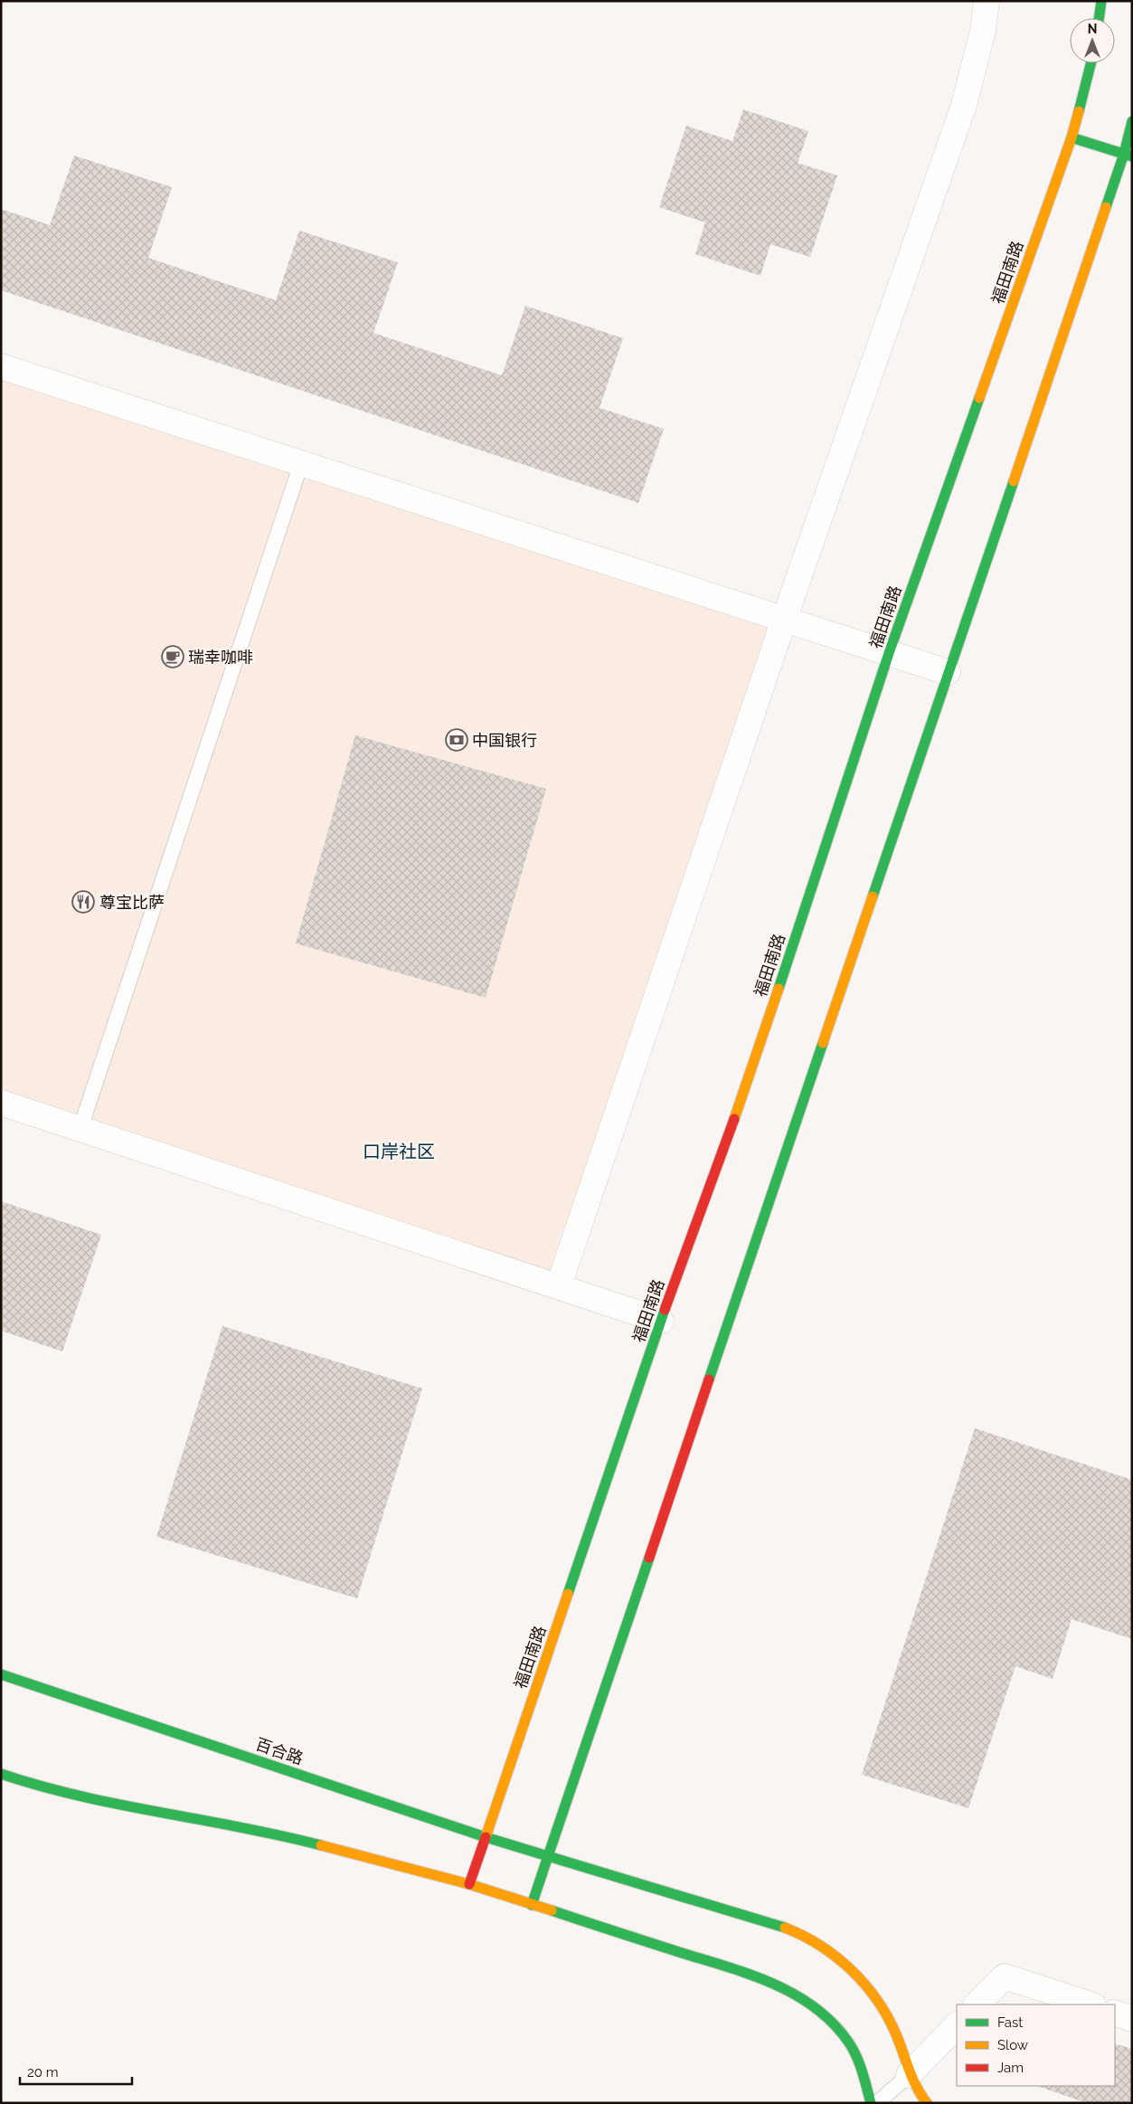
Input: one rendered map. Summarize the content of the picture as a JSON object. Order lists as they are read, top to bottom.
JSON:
{
  "streets": {
    "street": ["福田南路", "百合路"]
  },
  "crossings": [
    ["福田南路", "百合路"]
  ],
  "districts": ["口岸社区"],
  "places": {
    "cafe": ["瑞幸咖啡"],
    "bank": ["中国银行"],
    "restaurant": ["尊宝比萨"]
  },
  "legend": ["Fast", "Slow", "Jam"],
  "scale_bar": "20 m",
  "north": "top"
}
